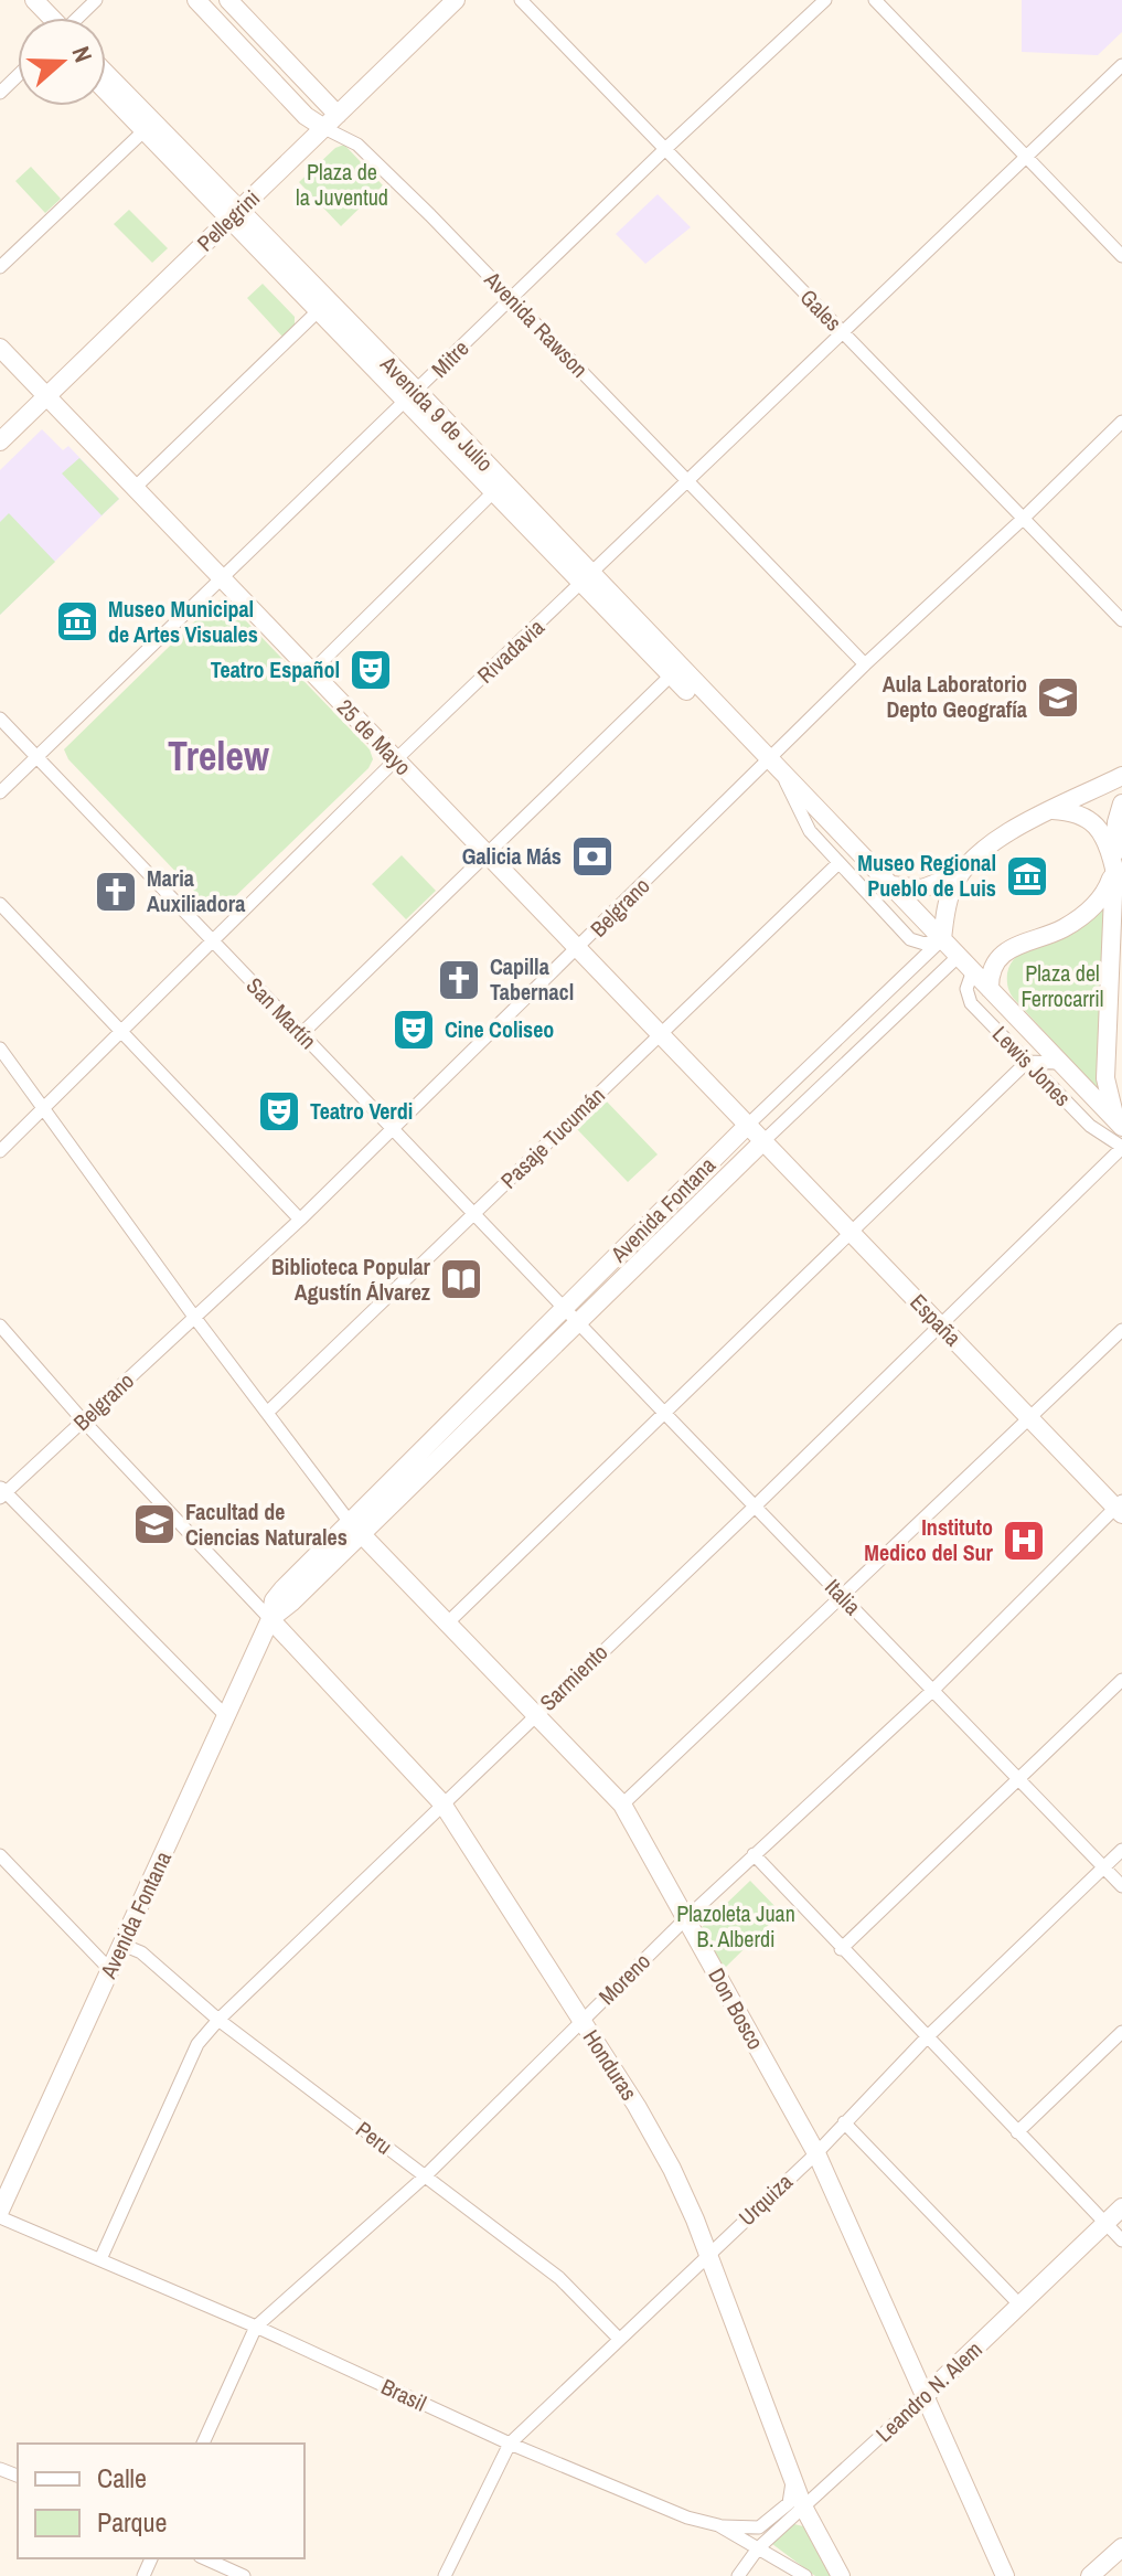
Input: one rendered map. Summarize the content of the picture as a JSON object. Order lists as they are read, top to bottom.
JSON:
{
  "streets": {
    "street": [
      "Pellegrini",
      "Gales",
      "Avenida Rawson",
      "Mitre",
      "Avenida 9 de Julio",
      "Rivadavia",
      "25 de Mayo",
      "Belgrano",
      "San Martín",
      "Lewis Jones",
      "Pasaje Tucumán",
      "Avenida Fontana",
      "España",
      "Italia",
      "Sarmiento",
      "Moreno",
      "Don Bosco",
      "Honduras",
      "Peru",
      "Urquiza",
      "Leandro N. Alem",
      "Brasil"
    ]
  },
  "crossings": [
    ["Pellegrini", "Avenida Rawson"],
    ["Pellegrini", "Avenida 9 de Julio"],
    ["Pellegrini", "25 de Mayo"],
    ["Gales", "Mitre"],
    ["Gales", "Rivadavia"],
    ["Gales", "Belgrano"],
    ["Avenida Rawson", "Mitre"],
    ["Avenida Rawson", "Rivadavia"],
    ["Avenida Rawson", "Belgrano"],
    ["Mitre", "Avenida 9 de Julio"],
    ["Mitre", "25 de Mayo"],
    ["Mitre", "San Martín"],
    ["Avenida 9 de Julio", "Rivadavia"],
    ["Avenida 9 de Julio", "Belgrano"],
    ["Avenida 9 de Julio", "Lewis Jones"],
    ["Avenida 9 de Julio", "Pasaje Tucumán"],
    ["Avenida 9 de Julio", "Avenida Fontana"],
    ["Rivadavia", "25 de Mayo"],
    ["Rivadavia", "San Martín"],
    ["25 de Mayo", "Belgrano"],
    ["25 de Mayo", "Pasaje Tucumán"],
    ["25 de Mayo", "Avenida Fontana"],
    ["25 de Mayo", "España"],
    ["Belgrano", "San Martín"],
    ["San Martín", "Pasaje Tucumán"],
    ["San Martín", "Avenida Fontana"],
    ["San Martín", "Italia"],
    ["Lewis Jones", "Avenida Fontana"],
    ["Lewis Jones", "Sarmiento"],
    ["Avenida Fontana", "España"],
    ["Avenida Fontana", "Italia"],
    ["Avenida Fontana", "Don Bosco"],
    ["Avenida Fontana", "Honduras"],
    ["Avenida Fontana", "Peru"],
    ["Avenida Fontana", "Brasil"],
    ["España", "Sarmiento"],
    ["España", "Moreno"],
    ["Italia", "Sarmiento"],
    ["Italia", "Moreno"],
    ["Italia", "Urquiza"],
    ["Sarmiento", "Don Bosco"],
    ["Sarmiento", "Honduras"],
    ["Sarmiento", "Peru"],
    ["Sarmiento", "Brasil"],
    ["Moreno", "Don Bosco"],
    ["Moreno", "Honduras"],
    ["Moreno", "Peru"],
    ["Moreno", "Brasil"],
    ["Don Bosco", "Urquiza"],
    ["Don Bosco", "Leandro N. Alem"],
    ["Honduras", "Urquiza"],
    ["Honduras", "Leandro N. Alem"],
    ["Peru", "Urquiza"],
    ["Urquiza", "Brasil"],
    ["Leandro N. Alem", "Brasil"]
  ],
  "districts": ["Trelew"],
  "parks": ["Plaza de la Juventud", "Plaza del Ferrocarril", "Plazoleta Juan B. Alberdi"],
  "places": {
    "museum": ["Museo Municipal de Artes Visuales", "Museo Regional Pueblo de Luis"],
    "theatre": ["Teatro Español", "Cine Coliseo", "Teatro Verdi"],
    "school or university": ["Aula Laboratorio Depto Geografía", "Facultad de Ciencias Naturales"],
    "bank": ["Galicia Más"],
    "church": ["Maria Auxiliadora", "Capilla Tabernacl"],
    "library": ["Biblioteca Popular Agustín Álvarez"],
    "hospital": ["Instituto Medico del Sur"]
  },
  "legend": ["Calle", "Parque"],
  "north": "right"
}
